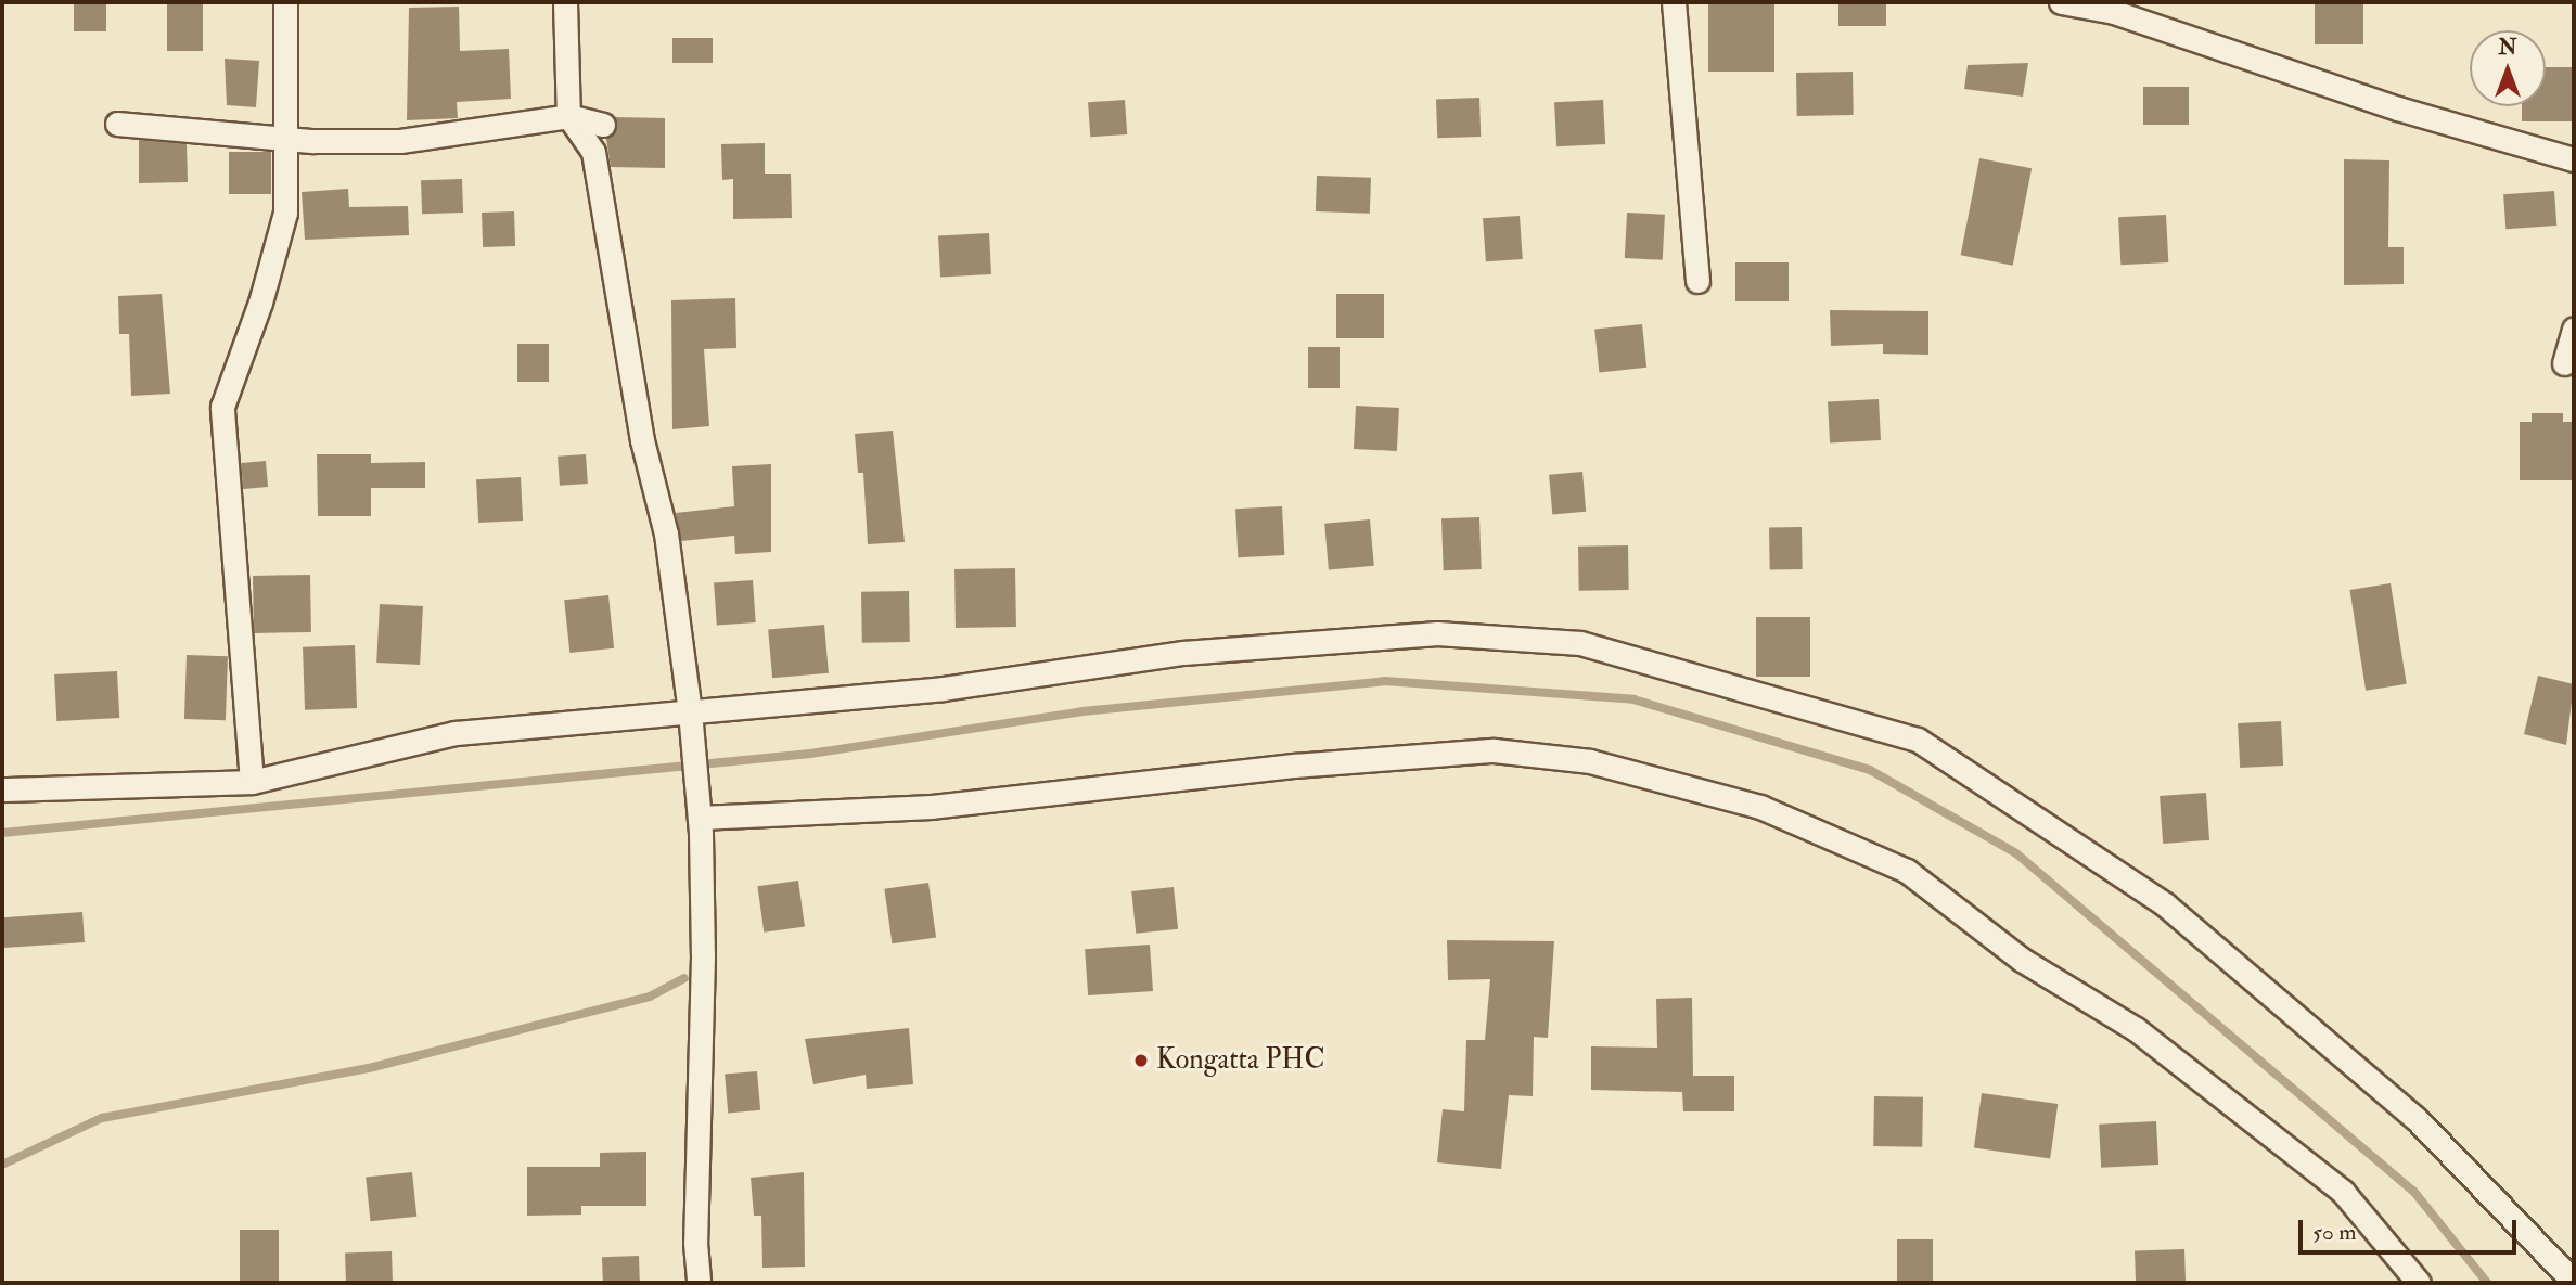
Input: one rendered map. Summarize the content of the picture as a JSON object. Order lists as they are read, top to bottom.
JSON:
{
  "places": ["Kongatta PHC"],
  "scale_bar": "50 m",
  "north": "top"
}
